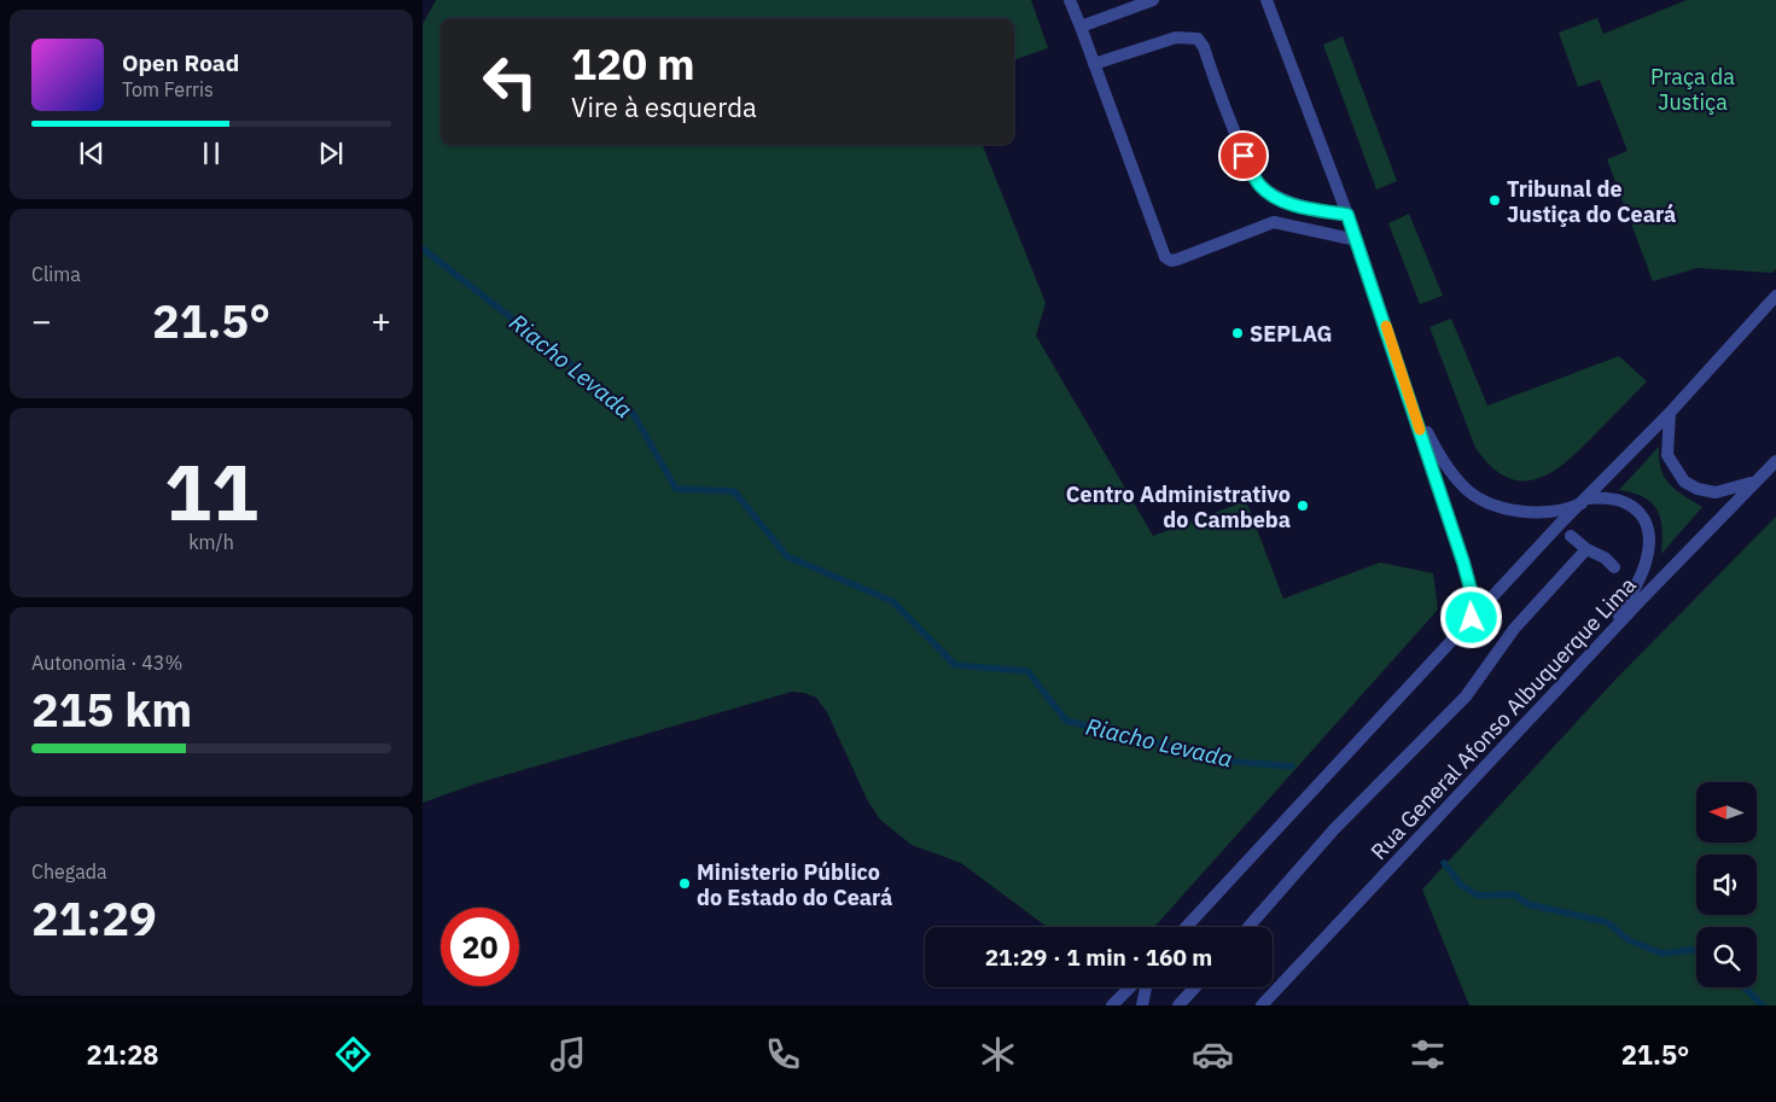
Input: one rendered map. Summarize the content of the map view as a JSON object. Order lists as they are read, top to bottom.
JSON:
{
  "streets": {
    "street": ["Rua General Afonso Albuquerque Lima"]
  },
  "water": ["Riacho Levada"],
  "parks": ["Praça da Justiça"],
  "places": [
    "Tribunal de Justiça do Ceará",
    "SEPLAG",
    "Centro Administrativo do Cambeba",
    "Ministerio Público do Estado do Ceará"
  ],
  "north": "left",
  "page": {
    "turn": ["120 m", "Vire à esquerda"],
    "song": ["Open Road", "Tom Ferris"],
    "tile": [
      "Clima",
      ["11", "km/h"],
      ["Autonomia · 43%", "215 km"],
      ["Chegada", "21:29"]
    ],
    "heat": ["−", "21.5°", "+"],
    "limit": "20",
    "trip": "21:29 · 1 min · 160 m",
    "tabs": ["21:28", "21.5°"]
  }
}
